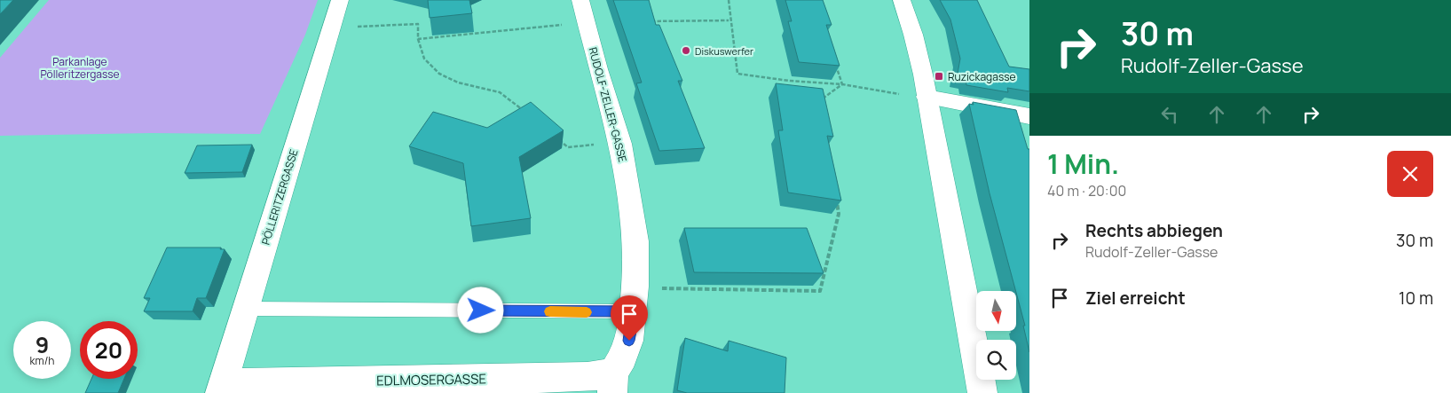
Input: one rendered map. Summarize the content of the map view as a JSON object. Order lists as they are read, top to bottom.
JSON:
{
  "streets": {
    "street": ["RUDOLF-ZELLER-GASSE", "PÖLLERITZERGASSE", "EDLMOSERGASSE"]
  },
  "crossings": [
    ["RUDOLF-ZELLER-GASSE", "EDLMOSERGASSE"],
    ["PÖLLERITZERGASSE", "EDLMOSERGASSE"]
  ],
  "parks": ["Parkanlage Pölleritzergasse"],
  "places": {
    "other": ["Diskuswerfer"],
    "transit": ["Ruzickagasse"]
  },
  "north": "bottom",
  "page": {
    "turn": ["30 m", "Rudolf-Zeller-Gasse"],
    "heading": ["1 Min.", "40 m · 20:00"],
    "list": [
      {
        "name": "Rechts abbiegen",
        "note": "Rudolf-Zeller-Gasse",
        "value": "30 m"
      },
      {
        "name": "Ziel erreicht",
        "value": "10 m"
      }
    ],
    "speed": "9 km/h",
    "limit": "20"
  }
}
